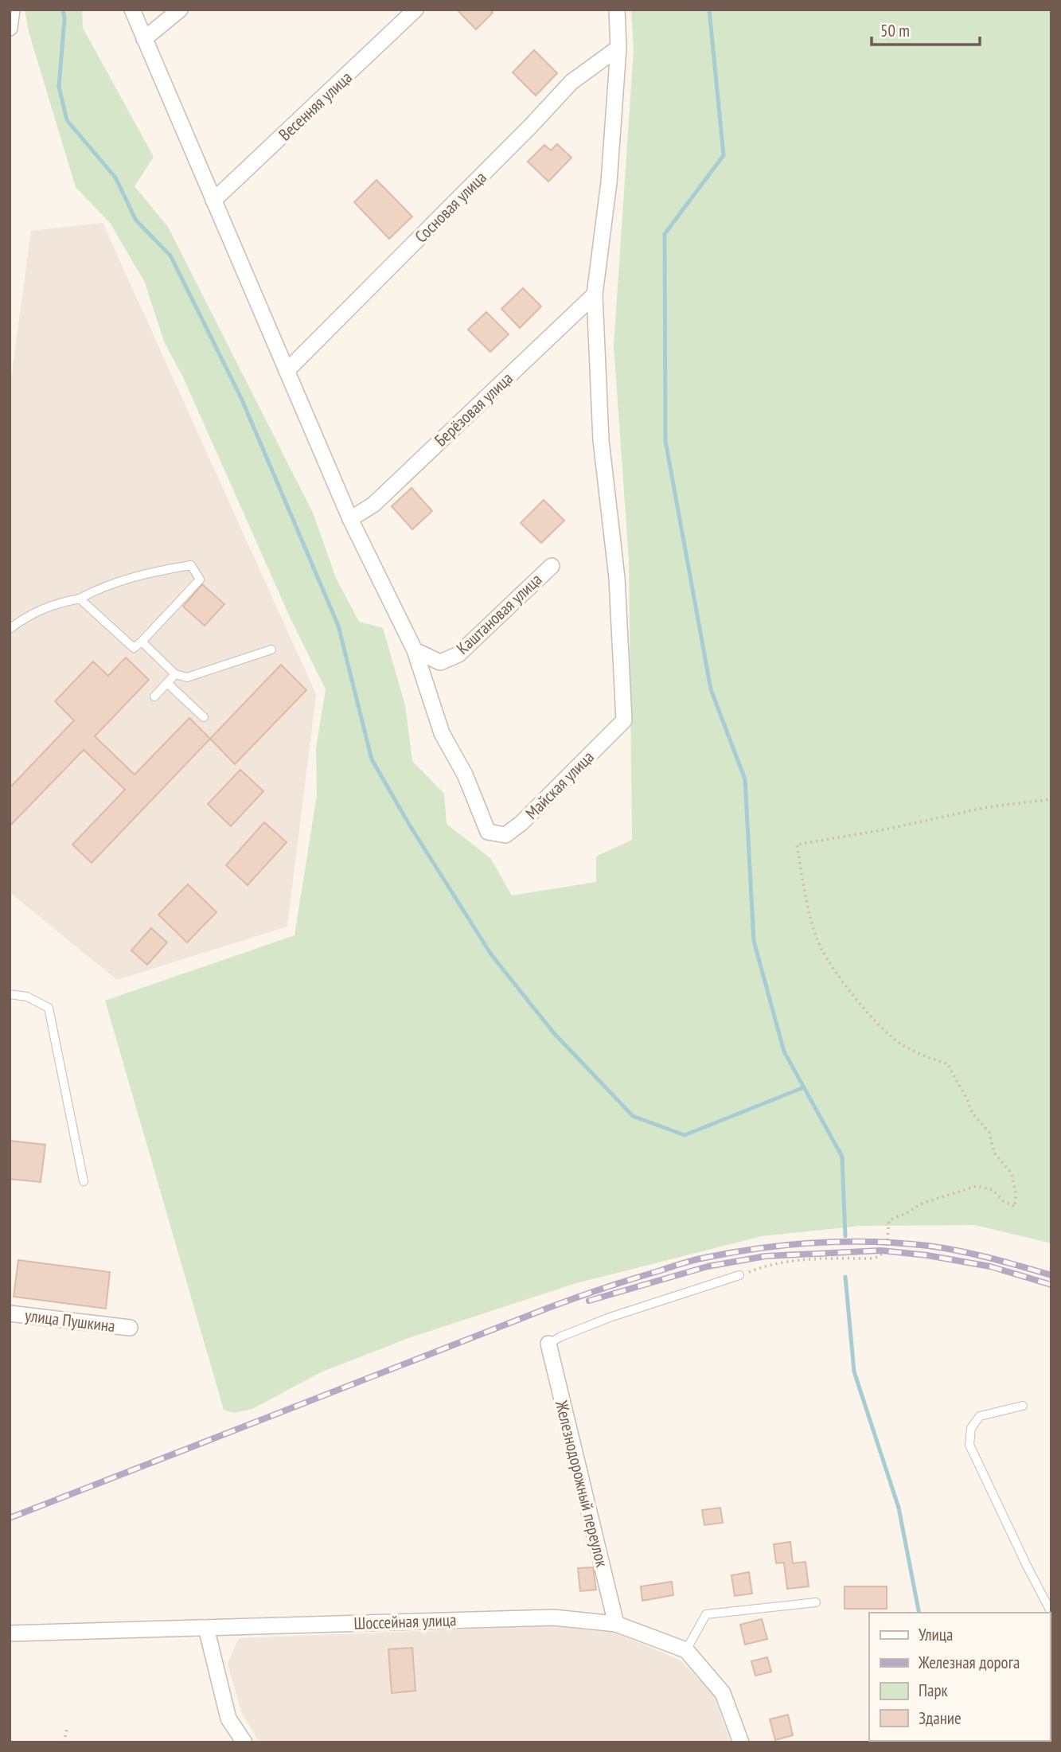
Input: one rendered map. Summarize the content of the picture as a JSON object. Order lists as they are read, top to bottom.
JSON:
{
  "streets": {
    "street": [
      "Весенняя улица",
      "Сосновая улица",
      "Берёзовая улица",
      "Каштановая улица",
      "Майская улица",
      "улица Пушкина",
      "Железнодорожный переулок",
      "Шоссейная улица"
    ]
  },
  "crossings": [
    ["Берёзовая улица", "Майская улица"],
    ["Каштановая улица", "Майская улица"],
    ["Железнодорожный переулок", "Шоссейная улица"]
  ],
  "legend": [
    "Улица",
    "Железная дорога",
    "Парк",
    "Здание"
  ],
  "scale_bar": "50 m"
}
